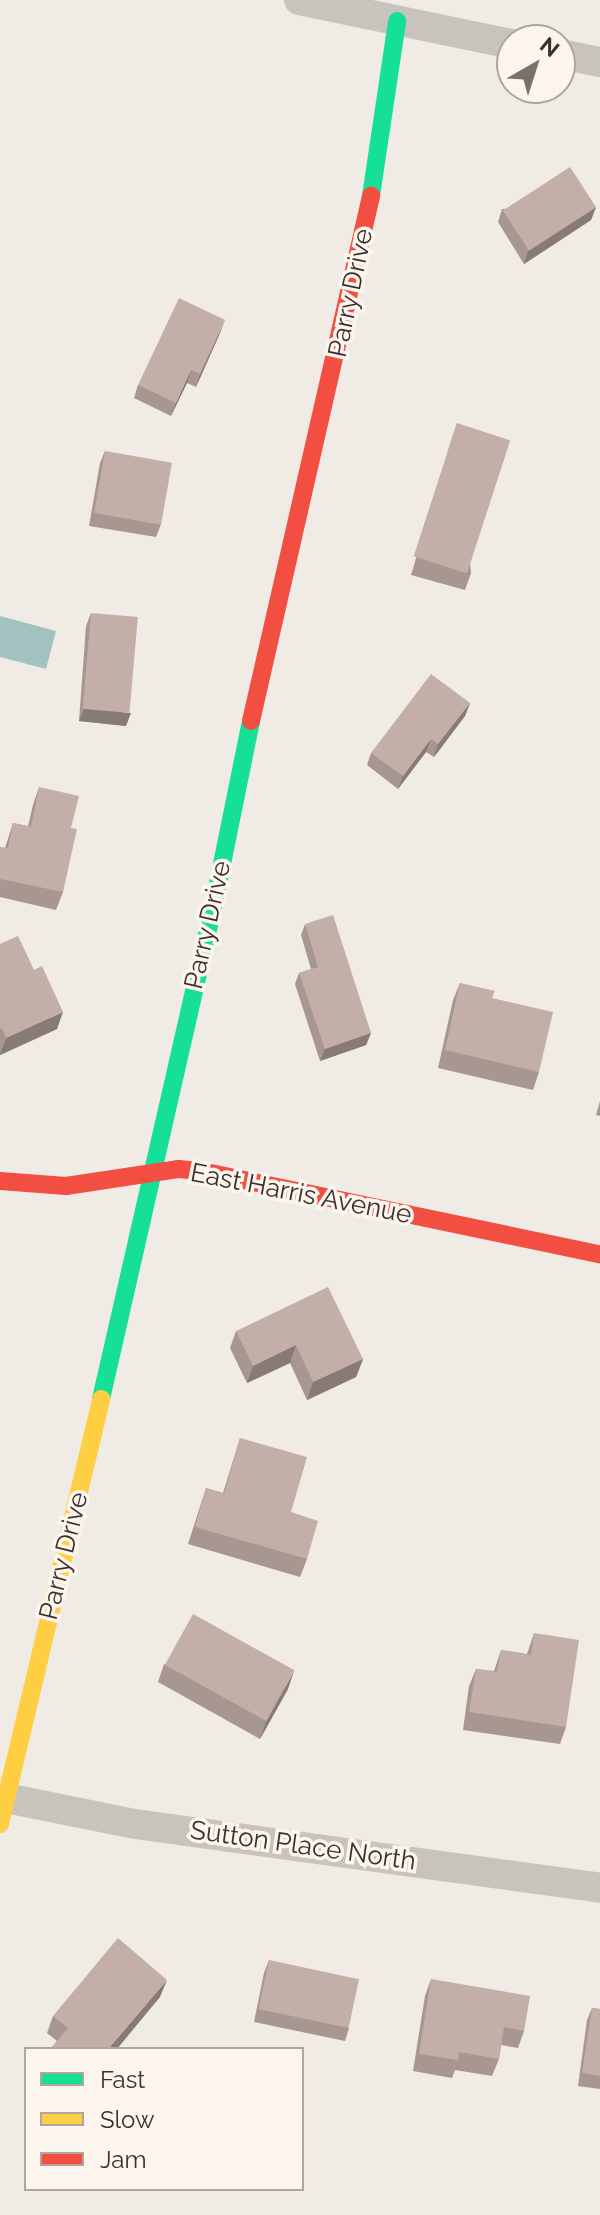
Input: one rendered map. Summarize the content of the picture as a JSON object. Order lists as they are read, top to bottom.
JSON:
{
  "streets": {
    "street": ["Parry Drive", "East Harris Avenue", "Sutton Place North"]
  },
  "crossings": [
    ["Parry Drive", "East Harris Avenue"],
    ["Parry Drive", "Sutton Place North"]
  ],
  "legend": ["Fast", "Slow", "Jam"],
  "north": "top right"
}
